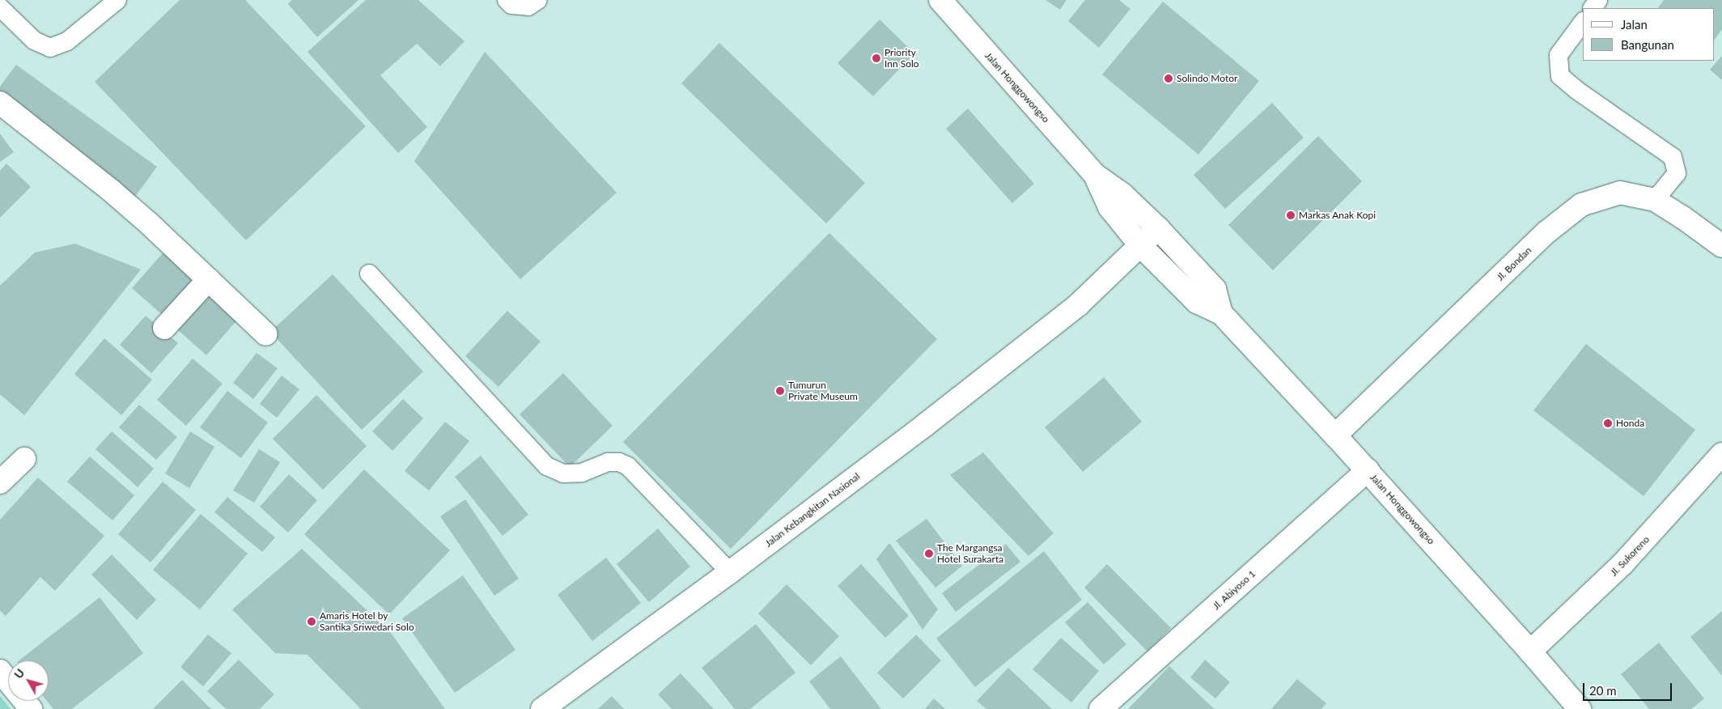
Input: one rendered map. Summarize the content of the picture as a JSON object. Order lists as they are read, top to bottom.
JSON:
{
  "streets": {
    "main road": [
      "Jalan Honggowongso",
      "Jl. Bondan",
      "Jalan Kebangkitan Nasional",
      "Jl. Sukoreno",
      "Jl. Abiyoso 1"
    ]
  },
  "crossings": [
    ["Jalan Honggowongso", "Jl. Bondan"],
    ["Jalan Honggowongso", "Jalan Kebangkitan Nasional"],
    ["Jalan Honggowongso", "Jl. Sukoreno"],
    ["Jalan Honggowongso", "Jl. Abiyoso 1"]
  ],
  "places": [
    "Priority Inn Solo",
    "Solindo Motor",
    "Markas Anak Kopi",
    "Tumurun Private Museum",
    "Honda",
    "The Margangsa Hotel Surakarta",
    "Amaris Hotel by Santika Sriwedari Solo"
  ],
  "legend": ["Jalan", "Bangunan"],
  "scale_bar": "20 m",
  "north": "top left"
}
